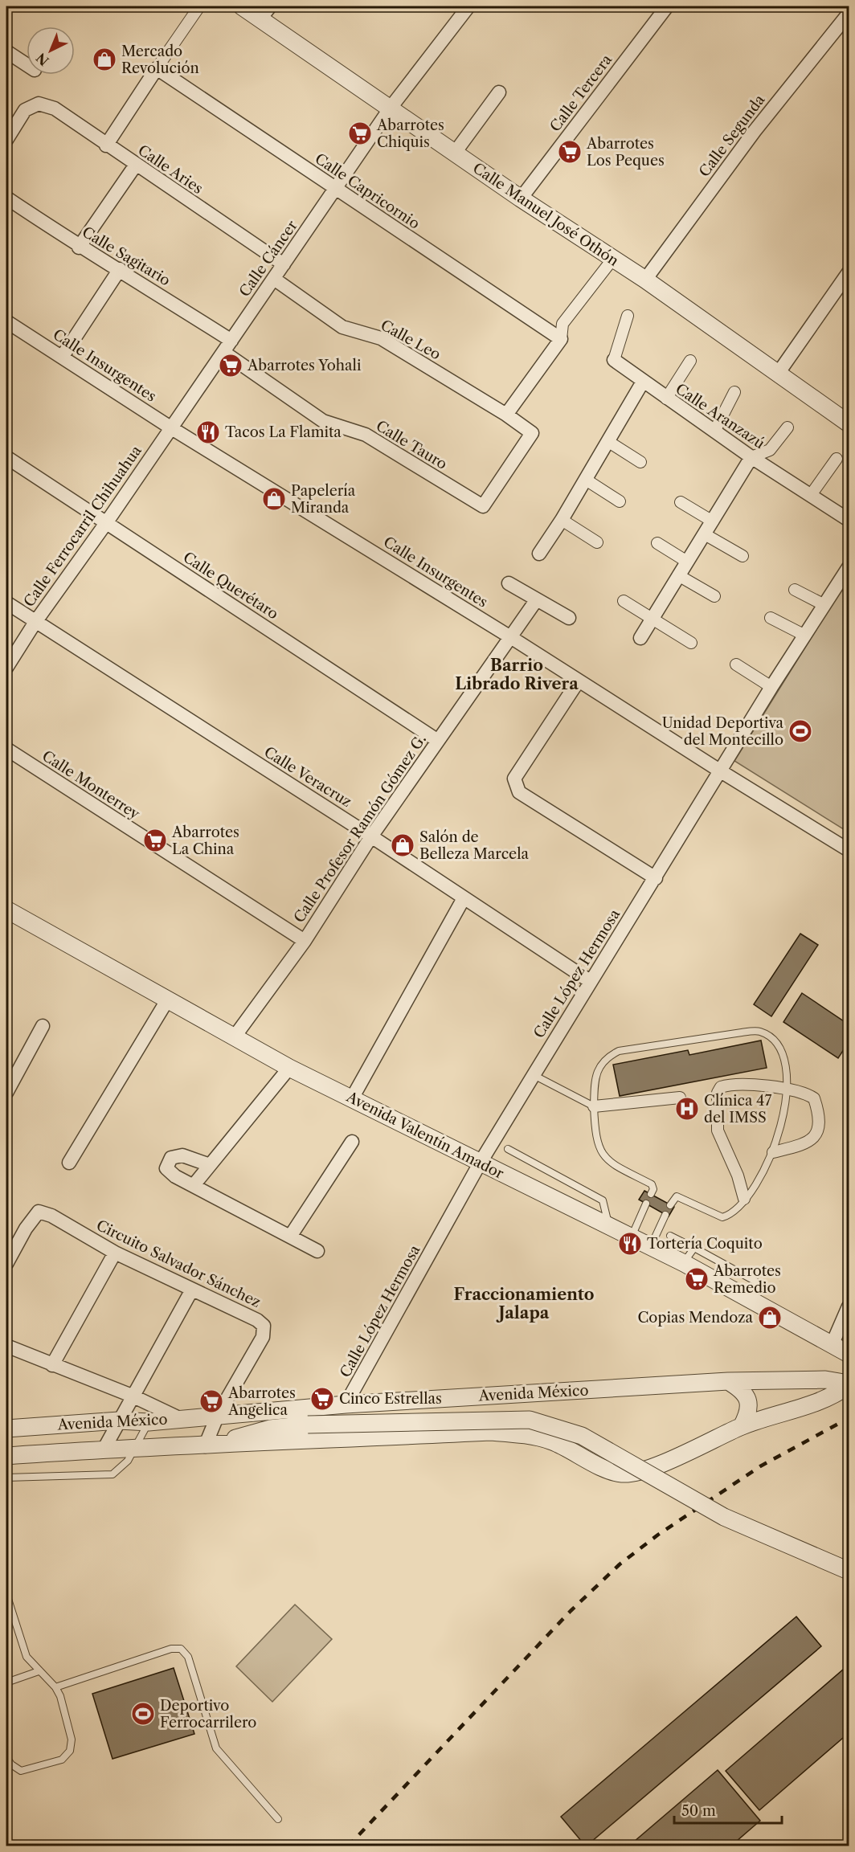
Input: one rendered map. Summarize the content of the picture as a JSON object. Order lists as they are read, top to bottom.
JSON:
{
  "streets": {
    "street": [
      "Calle Tercera",
      "Calle Segunda",
      "Calle Aries",
      "Calle Capricornio",
      "Calle Manuel José Othón",
      "Calle Sagitario",
      "Calle Cáncer",
      "Calle Leo",
      "Calle Insurgentes",
      "Calle Aranzazú",
      "Calle Tauro",
      "Calle Ferrocarril Chihuahua",
      "Calle Querétaro",
      "Calle Veracruz",
      "Calle Monterrey",
      "Calle Profesor Ramón Gómez G.",
      "Calle López Hermosa",
      "Avenida Valentín Amador",
      "Circuito Salvador Sánchez",
      "Avenida México"
    ]
  },
  "crossings": [
    ["Calle Tercera", "Calle Manuel José Othón"],
    ["Calle Segunda", "Calle Manuel José Othón"],
    ["Calle Aries", "Calle Cáncer"],
    ["Calle Capricornio", "Calle Cáncer"],
    ["Calle Manuel José Othón", "Calle Cáncer"],
    ["Calle Sagitario", "Calle Cáncer"],
    ["Calle Cáncer", "Calle Leo"],
    ["Calle Cáncer", "Calle Insurgentes"],
    ["Calle Cáncer", "Calle Tauro"],
    ["Calle Cáncer", "Calle Ferrocarril Chihuahua"],
    ["Calle Leo", "Calle Tauro"],
    ["Calle Insurgentes", "Calle Ferrocarril Chihuahua"],
    ["Calle Insurgentes", "Calle Profesor Ramón Gómez G."],
    ["Calle Insurgentes", "Calle López Hermosa"],
    ["Calle Ferrocarril Chihuahua", "Calle Querétaro"],
    ["Calle Ferrocarril Chihuahua", "Calle Veracruz"],
    ["Calle Querétaro", "Calle Profesor Ramón Gómez G."],
    ["Calle Veracruz", "Calle Profesor Ramón Gómez G."],
    ["Calle Veracruz", "Calle López Hermosa"],
    ["Calle Monterrey", "Calle Profesor Ramón Gómez G."],
    ["Calle Profesor Ramón Gómez G.", "Avenida Valentín Amador"],
    ["Calle López Hermosa", "Avenida Valentín Amador"],
    ["Calle López Hermosa", "Avenida México"],
    ["Circuito Salvador Sánchez", "Avenida México"]
  ],
  "districts": ["Barrio Librado Rivera", "Fraccionamiento Jalapa"],
  "places": {
    "shop": [
      "Mercado Revolución",
      "Papelería Miranda",
      "Salón de Belleza Marcela",
      "Copias Mendoza"
    ],
    "supermarket": [
      "Abarrotes Chiquis",
      "Abarrotes Los Peques",
      "Abarrotes Yohali",
      "Abarrotes La China",
      "Abarrotes Remedio",
      "Cinco Estrellas",
      "Abarrotes Angelica"
    ],
    "restaurant": ["Tacos La Flamita", "Tortería Coquito"],
    "sports": ["Unidad Deportiva del Montecillo", "Deportivo Ferrocarrilero"],
    "hospital": ["Clínica 47 del IMSS"]
  },
  "scale_bar": "50 m",
  "north": "bottom left"
}
